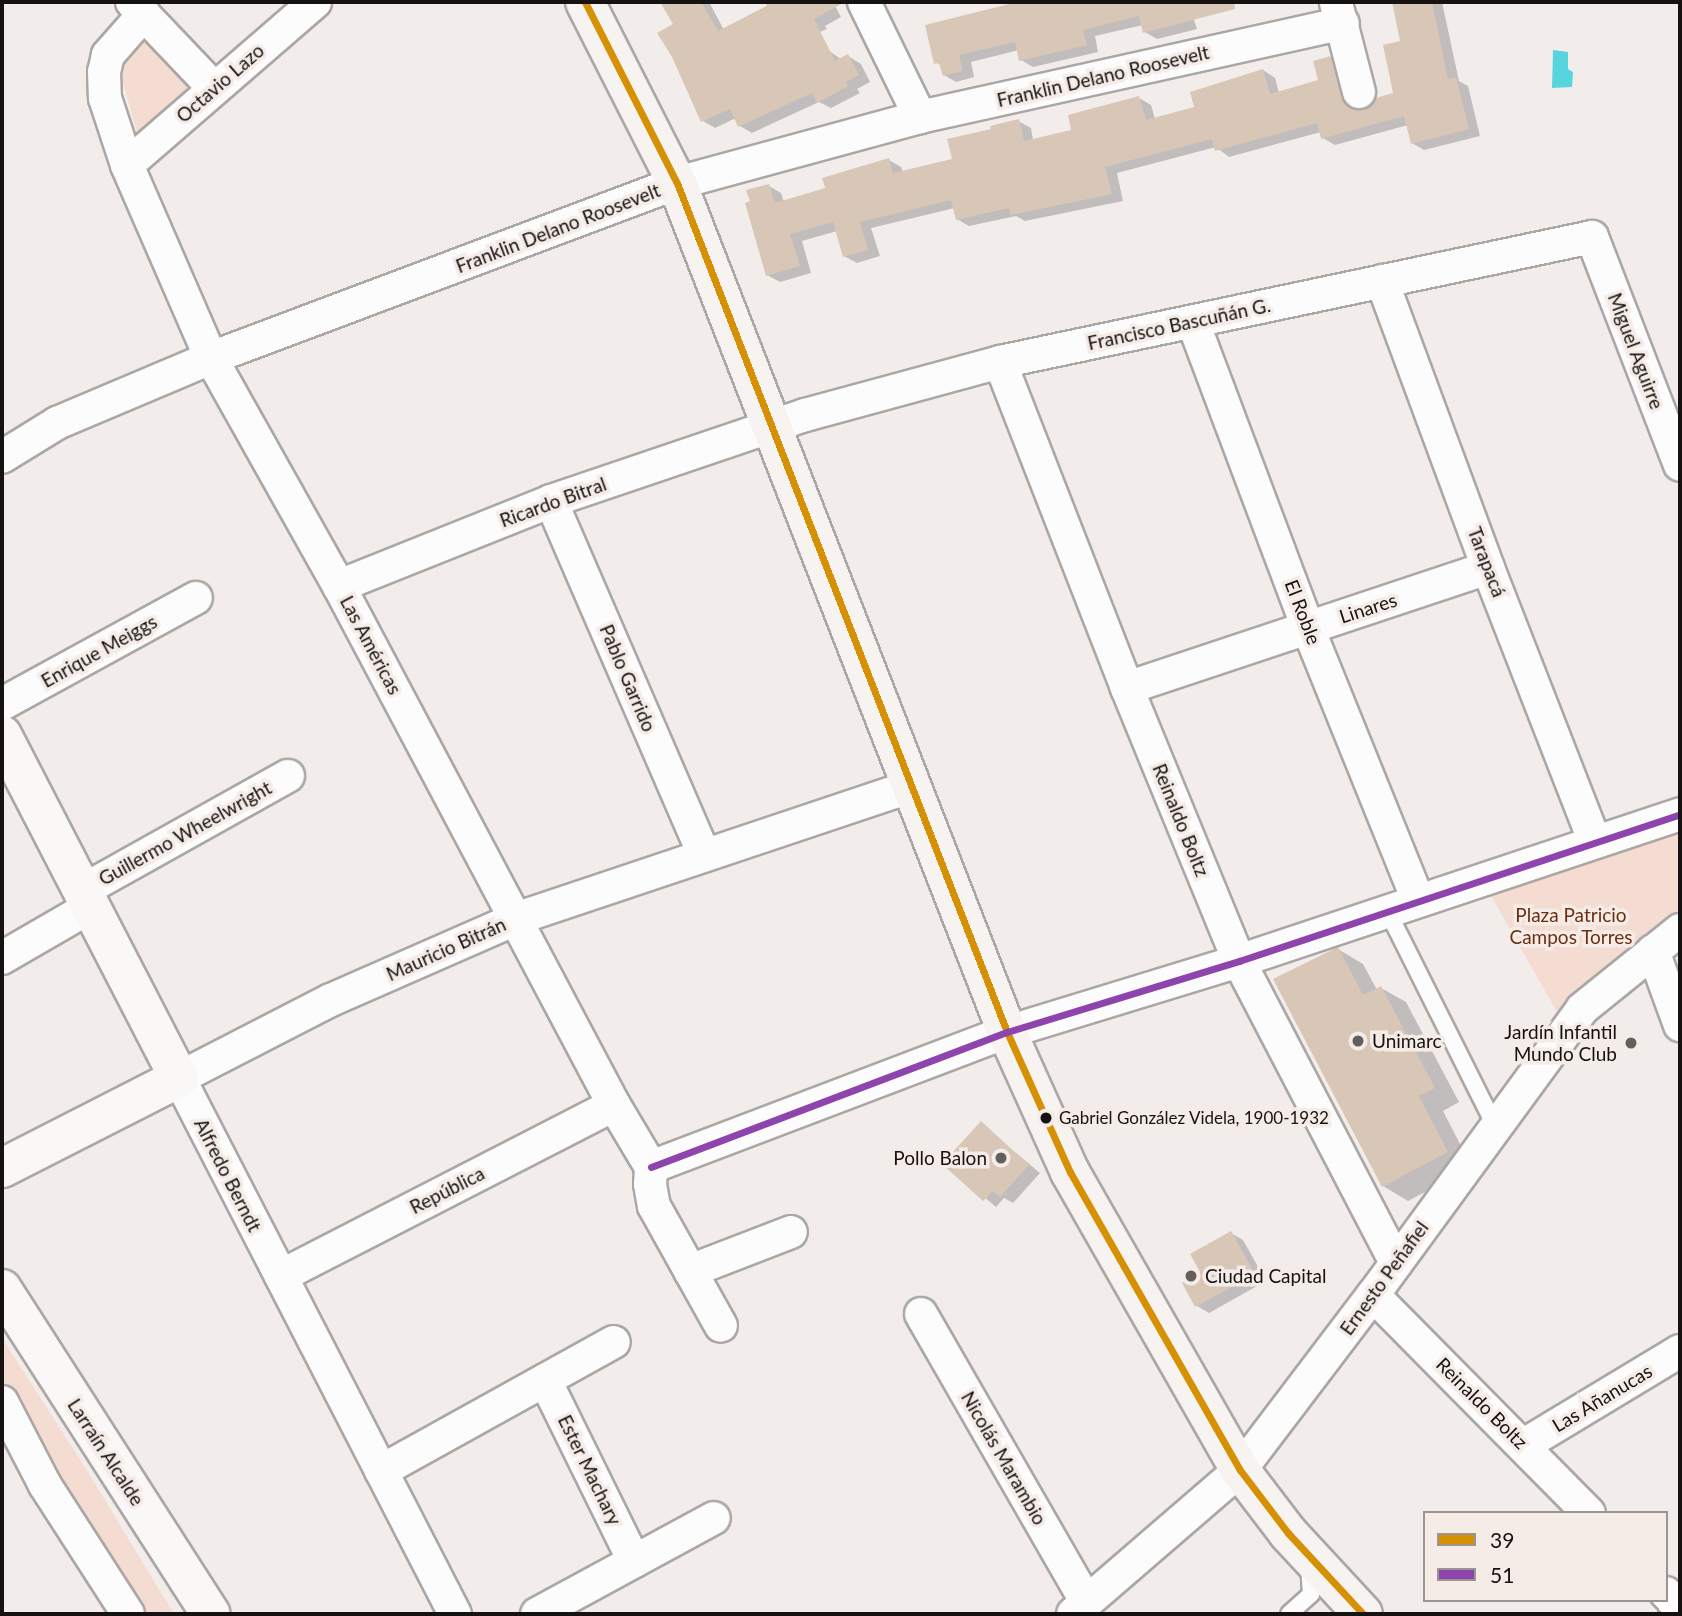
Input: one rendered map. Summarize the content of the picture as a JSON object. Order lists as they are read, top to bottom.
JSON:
{
  "streets": {
    "street": [
      "Franklin Delano Roosevelt",
      "Octavio Lazo",
      "Francisco Bascuñán G.",
      "Miguel Aguirre",
      "Ricardo Bitral",
      "Tarapacá",
      "Linares",
      "El Roble",
      "Las Américas",
      "Enrique Meiggs",
      "Pablo Garrido",
      "Reinaldo Boltz",
      "Guillermo Wheelwright",
      "Mauricio Bitrán",
      "Alfredo Berndt",
      "República",
      "Ernesto Peñafiel",
      "Las Añanucas",
      "Larraín Alcalde",
      "Nicolás Marambio",
      "Ester Machary"
    ]
  },
  "crossings": [
    ["Franklin Delano Roosevelt", "Las Américas"],
    ["Octavio Lazo", "Las Américas"],
    ["Francisco Bascuñán G.", "Miguel Aguirre"],
    ["Francisco Bascuñán G.", "Ricardo Bitral"],
    ["Francisco Bascuñán G.", "Tarapacá"],
    ["Francisco Bascuñán G.", "El Roble"],
    ["Francisco Bascuñán G.", "Reinaldo Boltz"],
    ["Ricardo Bitral", "Las Américas"],
    ["Ricardo Bitral", "Pablo Garrido"],
    ["Tarapacá", "Linares"],
    ["Linares", "El Roble"],
    ["Linares", "Reinaldo Boltz"],
    ["Las Américas", "Mauricio Bitrán"],
    ["Las Américas", "República"],
    ["Pablo Garrido", "Mauricio Bitrán"],
    ["Reinaldo Boltz", "Ernesto Peñafiel"],
    ["Reinaldo Boltz", "Las Añanucas"],
    ["Guillermo Wheelwright", "Alfredo Berndt"],
    ["Mauricio Bitrán", "Alfredo Berndt"],
    ["Alfredo Berndt", "República"],
    ["Ernesto Peñafiel", "Nicolás Marambio"]
  ],
  "parks": ["Plaza Patricio Campos Torres"],
  "places": [
    "Unimarc",
    "Jardín Infantil Mundo Club",
    "Gabriel González Videla, 1900-1932",
    "Pollo Balon",
    "Ciudad Capital"
  ],
  "lines": ["transit line 39", "transit line 51"],
  "legend": ["39", "51"]
}
